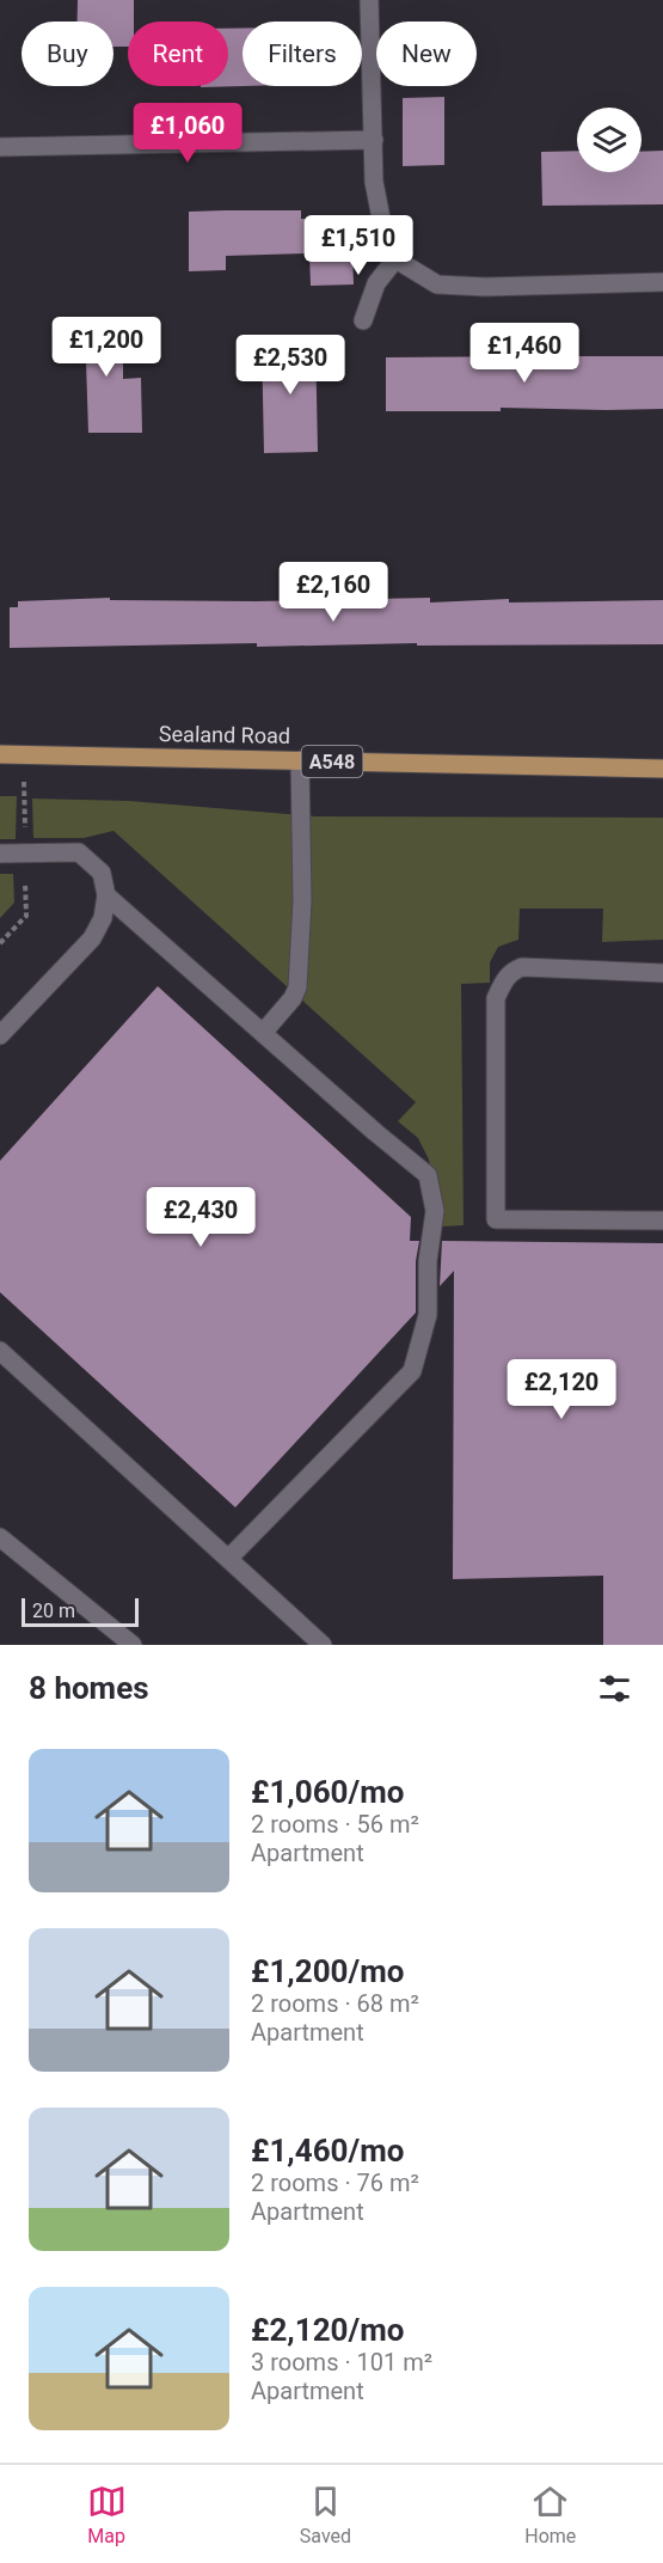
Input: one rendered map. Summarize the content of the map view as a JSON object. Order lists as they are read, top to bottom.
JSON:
{
  "streets": {
    "main road": ["Sealand Road", "A548"]
  },
  "scale_bar": "20 m",
  "page": {
    "chip": [
      "Buy",
      "Rent",
      "Filters",
      "New"
    ],
    "price": [
      "£1,060",
      "£1,510",
      "£1,200",
      "£1,460",
      "£2,530",
      "£2,160",
      "£2,430",
      "£2,120"
    ],
    "scale": "20 m",
    "heading": "8 homes",
    "list": [
      {
        "name": "£1,060/mo",
        "note": "2 rooms · 56 m² · Apartment"
      },
      {
        "name": "£1,200/mo",
        "note": "2 rooms · 68 m² · Apartment"
      },
      {
        "name": "£1,460/mo",
        "note": "2 rooms · 76 m² · Apartment"
      },
      {
        "name": "£2,120/mo",
        "note": "3 rooms · 101 m² · Apartment"
      }
    ],
    "tabs": ["Map", "Saved", "Home"]
  }
}
